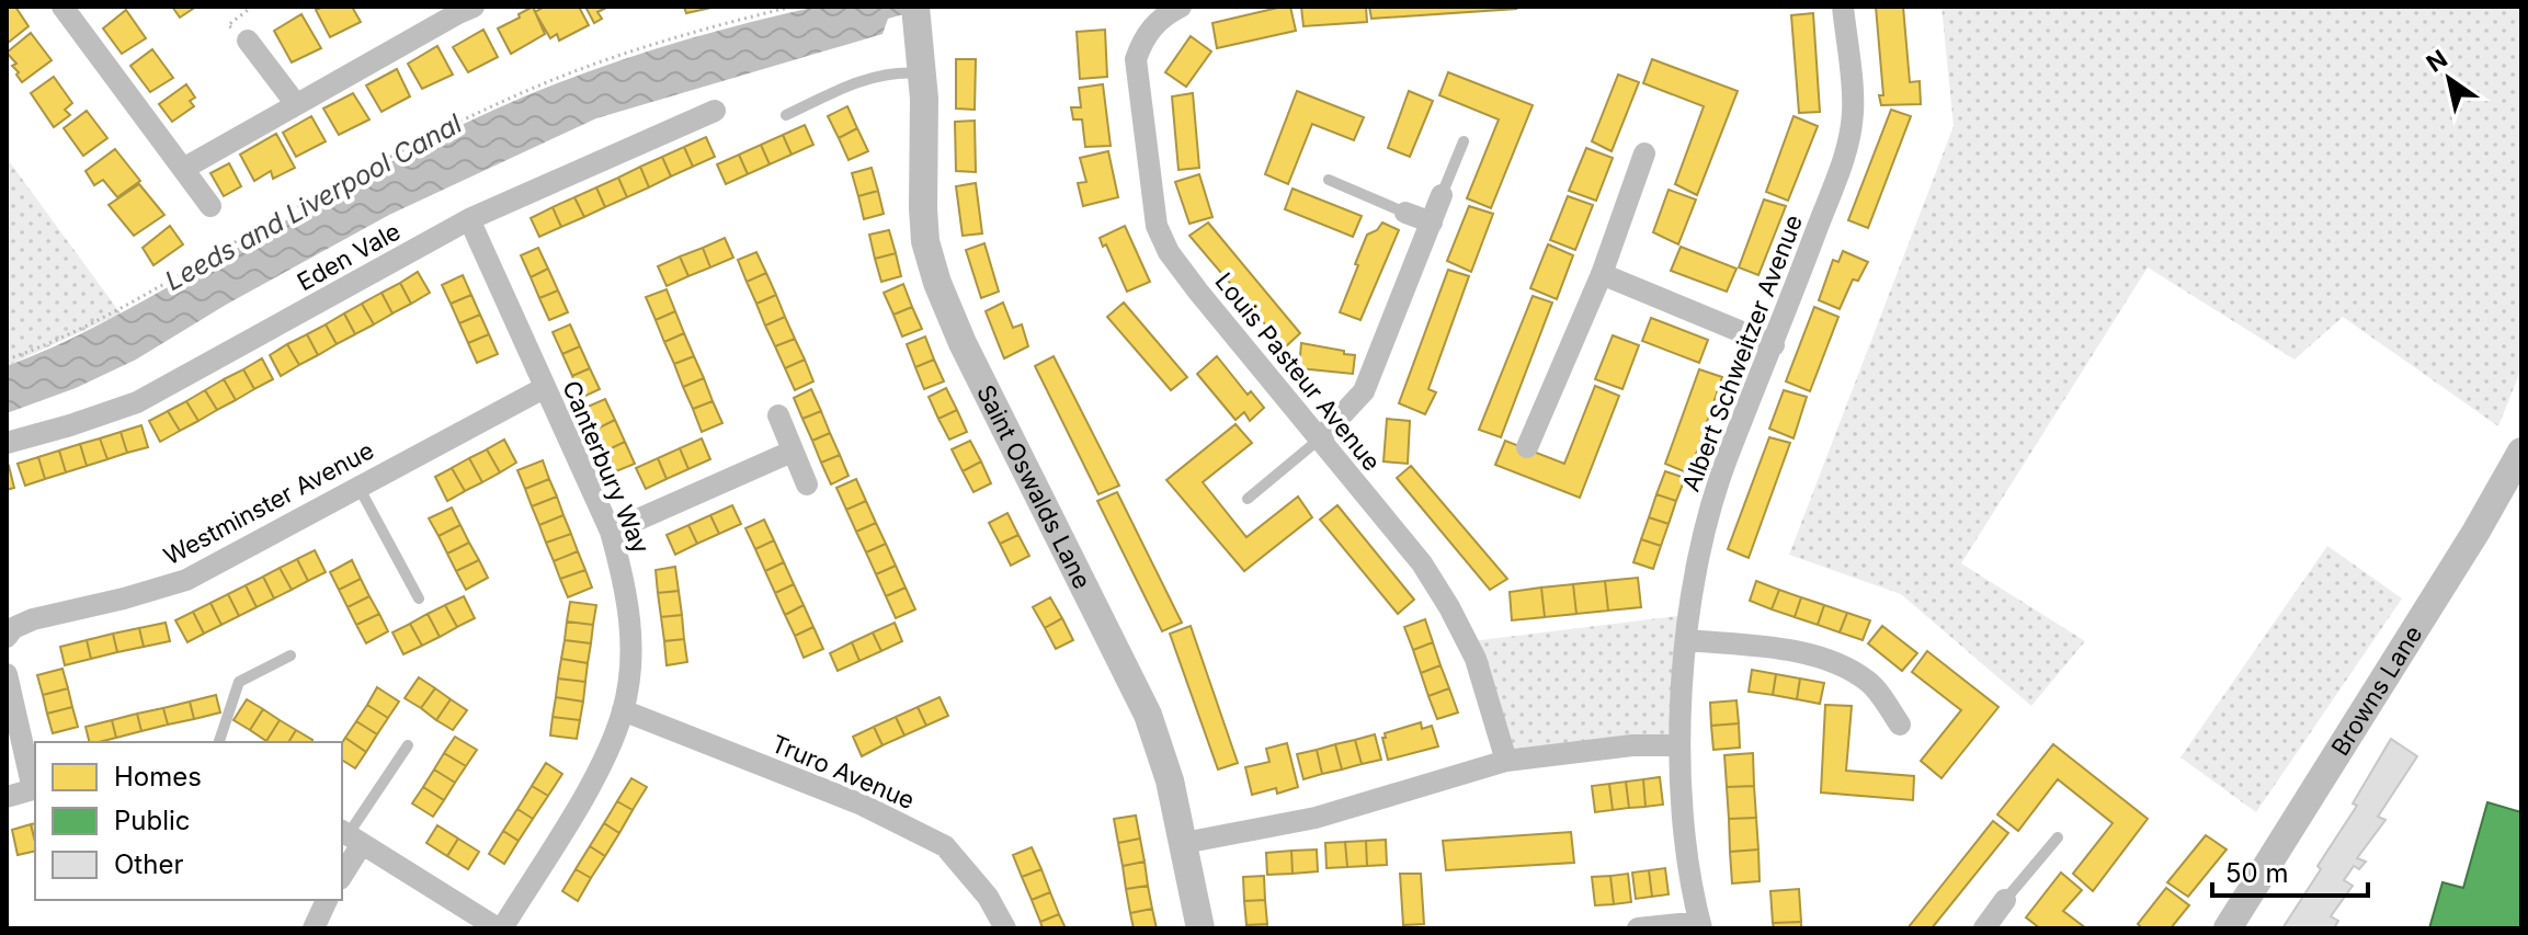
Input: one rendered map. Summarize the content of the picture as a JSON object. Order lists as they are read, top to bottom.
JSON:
{
  "streets": {
    "street": [
      "Eden Vale",
      "Albert Schweitzer Avenue",
      "Louis Pasteur Avenue",
      "Canterbury Way",
      "Saint Oswalds Lane",
      "Westminster Avenue",
      "Browns Lane",
      "Truro Avenue"
    ]
  },
  "crossings": [
    ["Eden Vale", "Canterbury Way"],
    ["Canterbury Way", "Westminster Avenue"],
    ["Canterbury Way", "Truro Avenue"]
  ],
  "water": ["Leeds and Liverpool Canal"],
  "legend": ["Homes", "Public", "Other"],
  "scale_bar": "50 m",
  "north": "top left"
}
